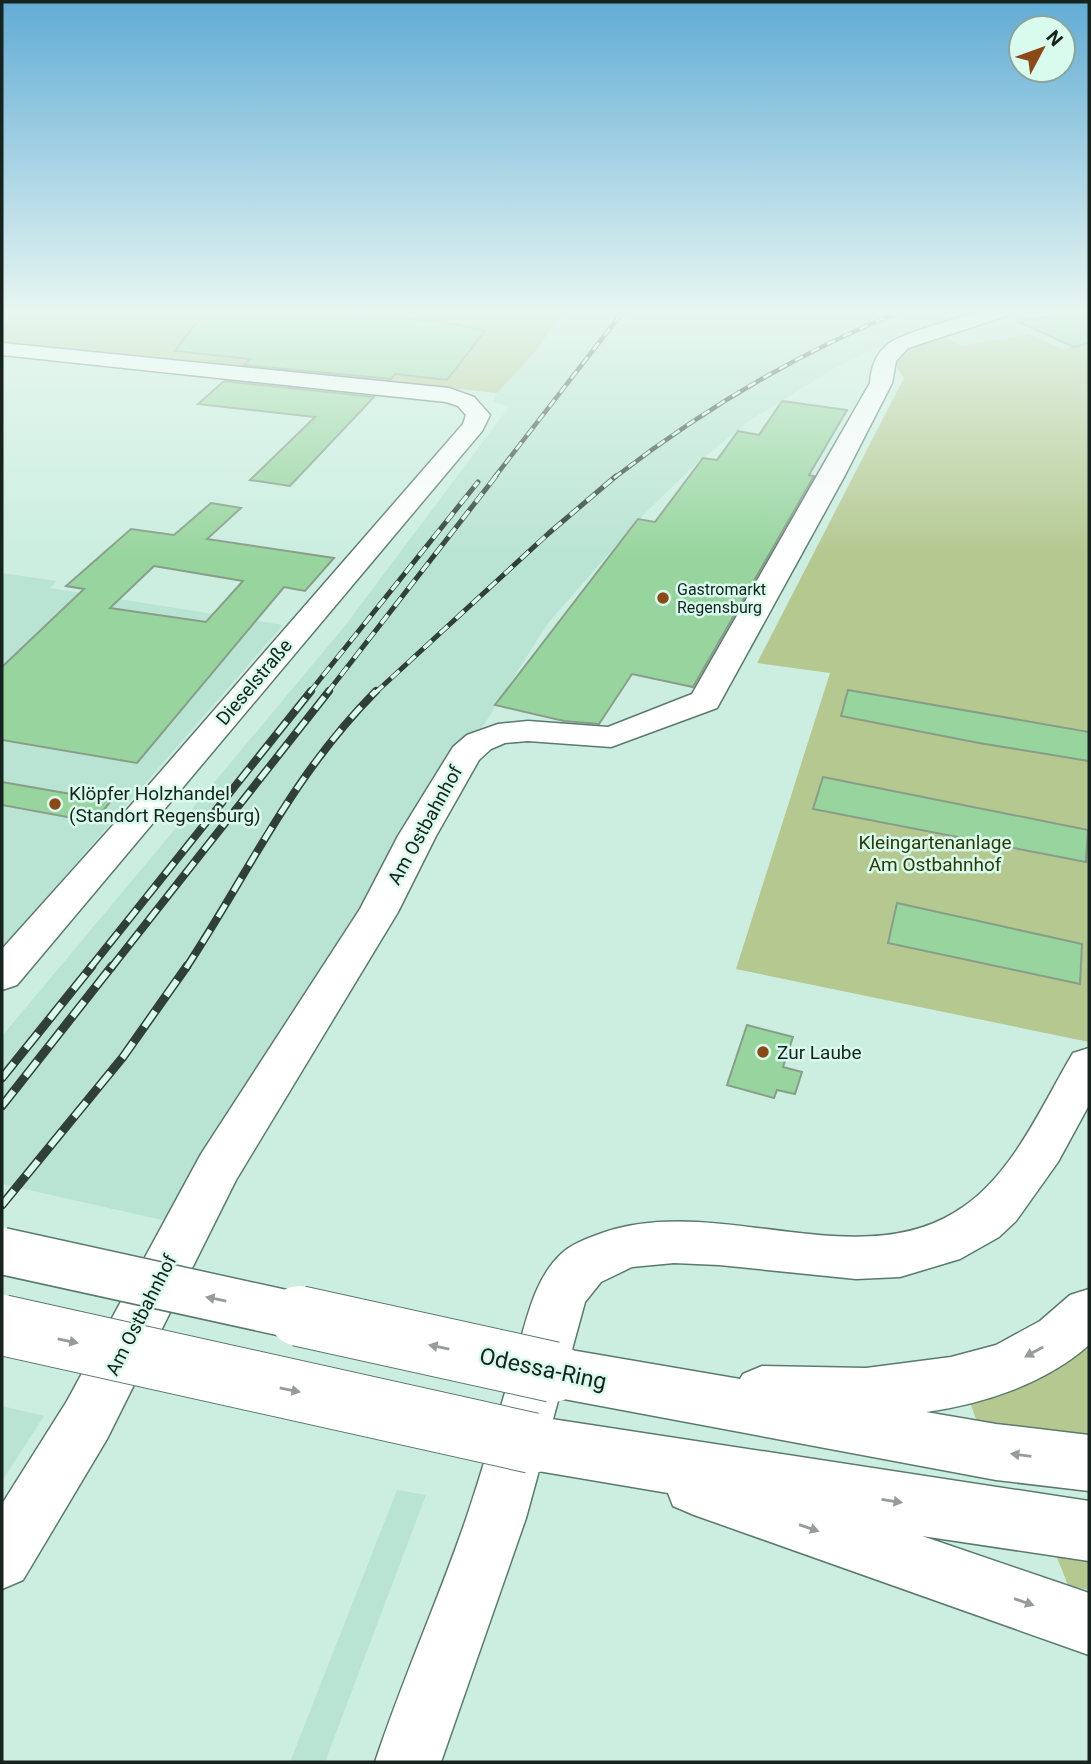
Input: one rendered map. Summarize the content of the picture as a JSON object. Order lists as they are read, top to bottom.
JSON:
{
  "streets": {
    "main road": ["Dieselstraße", "Am Ostbahnhof", "Odessa-Ring"]
  },
  "parks": ["Kleingartenanlage Am Ostbahnhof"],
  "places": ["Gastromarkt Regensburg", "Klöpfer Holzhandel (Standort Regensburg)", "Zur Laube"],
  "north": "top right"
}
